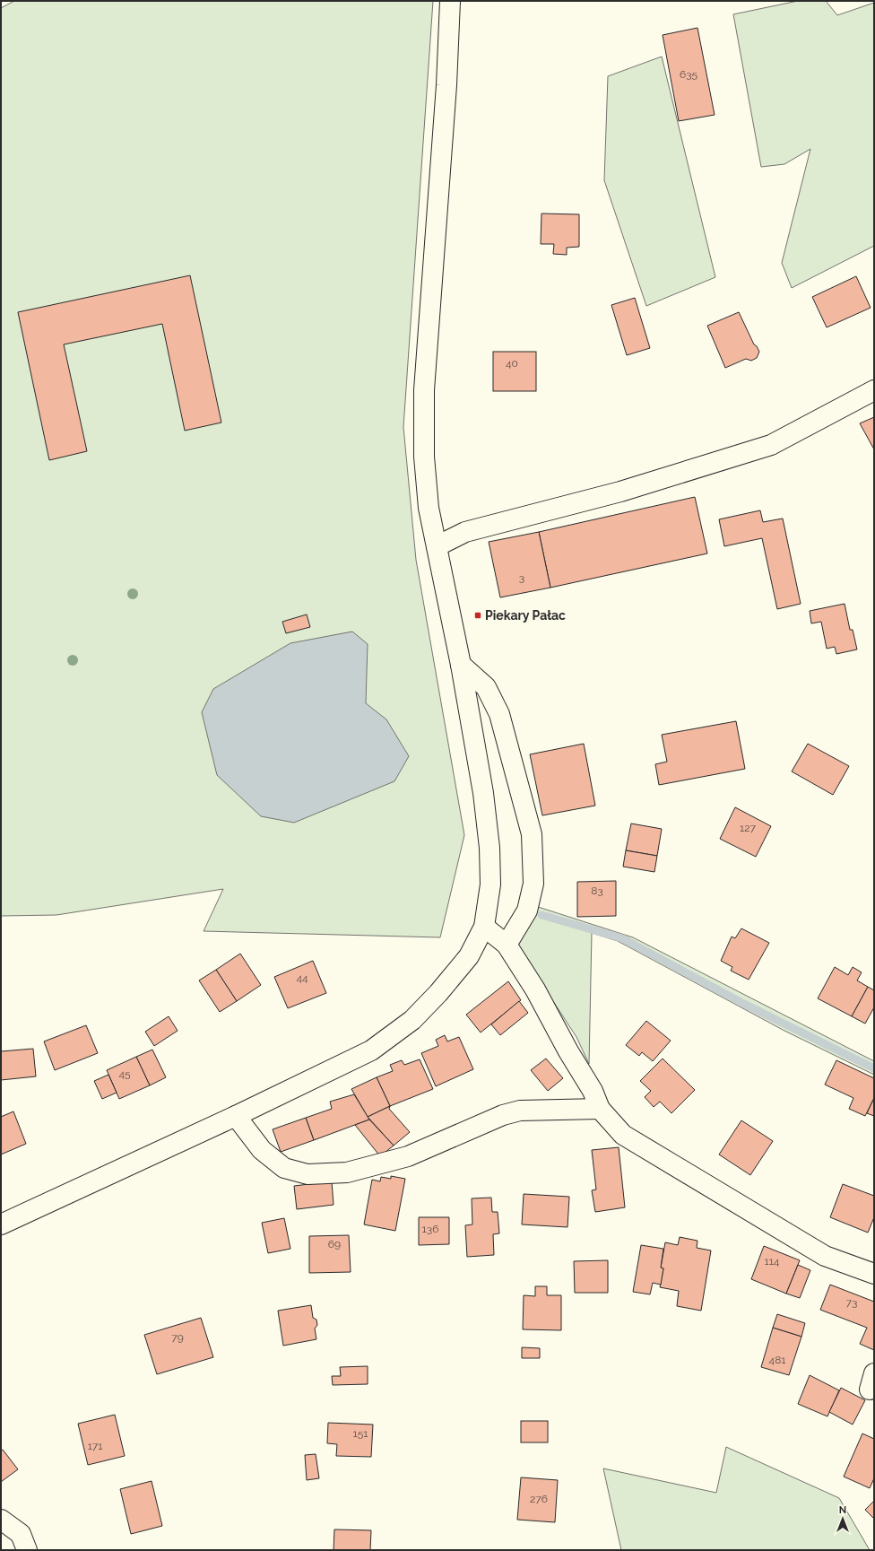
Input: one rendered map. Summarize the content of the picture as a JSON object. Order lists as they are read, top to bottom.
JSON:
{
  "places": {
    "transit": ["Piekary Pałac"]
  },
  "house_numbers": [
    "635",
    "40",
    "3",
    "127",
    "83",
    "44",
    "45",
    "136",
    "69",
    "114",
    "73",
    "79",
    "481",
    "151",
    "171",
    "276"
  ],
  "north": "top"
}
